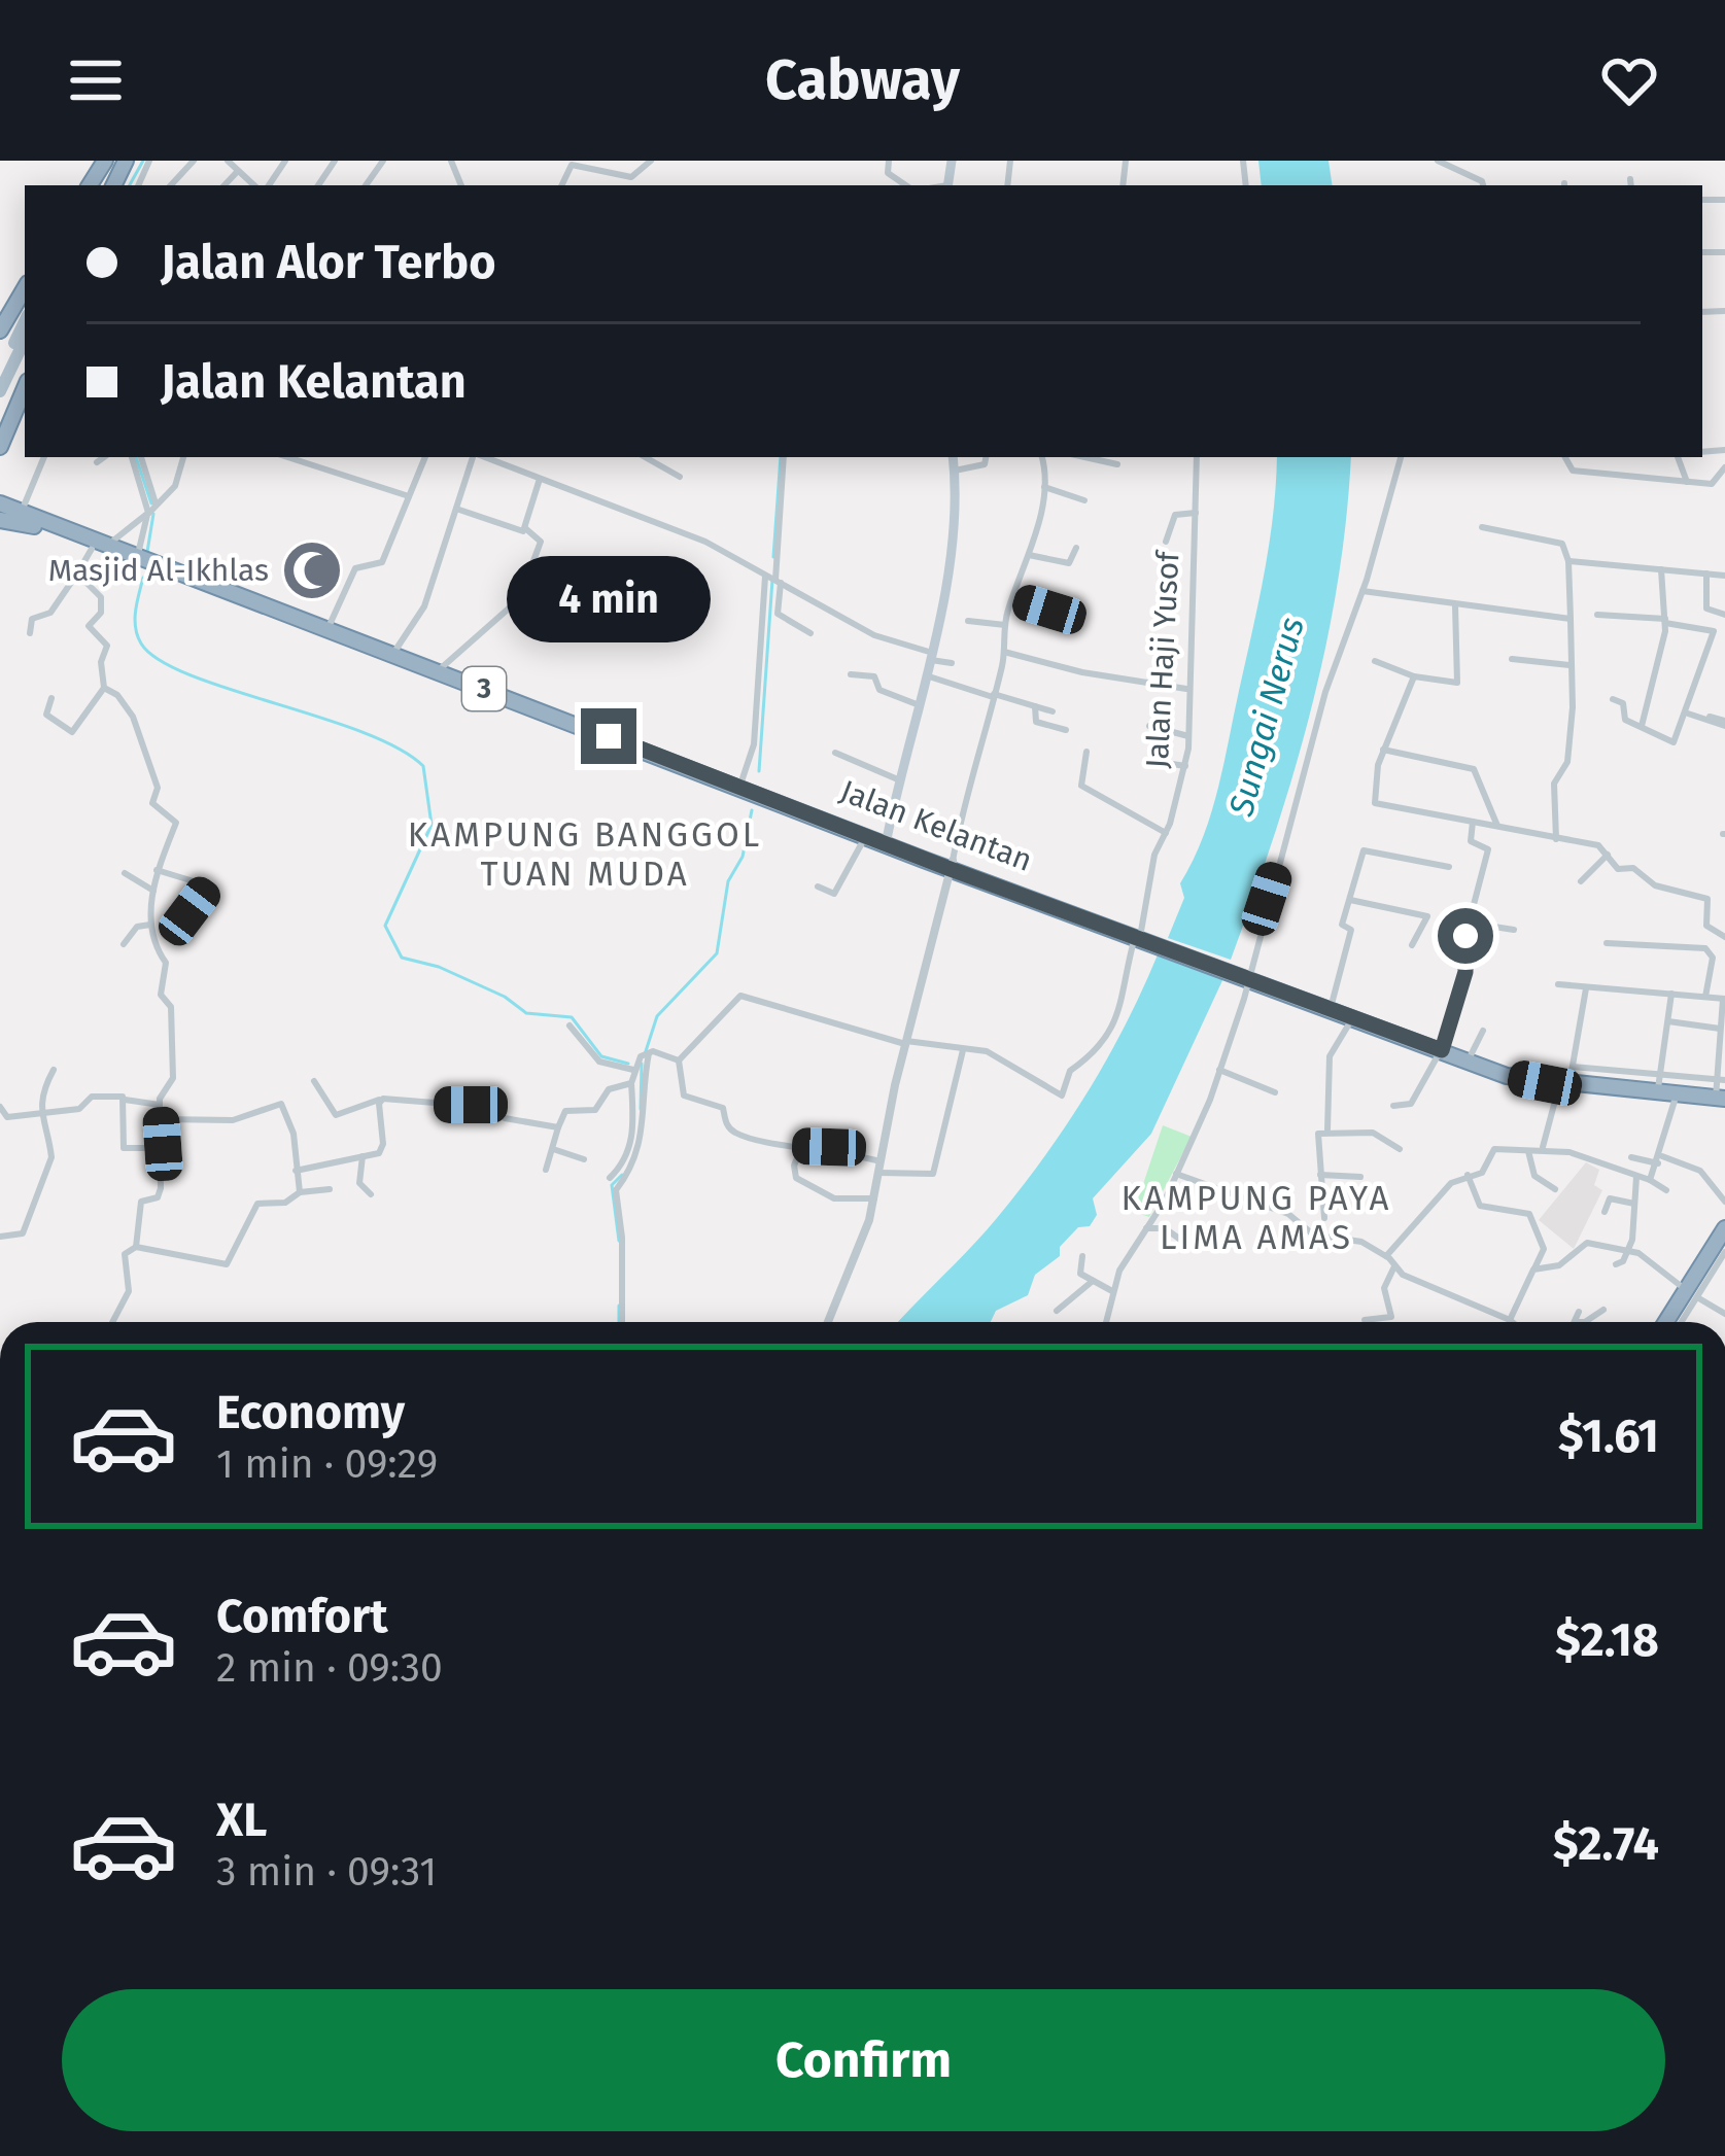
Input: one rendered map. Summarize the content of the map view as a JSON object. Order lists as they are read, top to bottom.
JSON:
{
  "streets": {
    "highway": ["3", "Jalan Kelantan"],
    "street": ["Jalan Haji Yusof"]
  },
  "crossings": [
    ["Jalan Haji Yusof", "Jalan Kelantan"],
    ["3", "Jalan Kelantan"]
  ],
  "districts": ["KAMPUNG BANGGOL TUAN MUDA", "KAMPUNG PAYA LIMA AMAS"],
  "water": ["Sungai Nerus"],
  "places": {
    "mosque": ["Masjid Al-Ikhlas"]
  },
  "page": {
    "header": "Cabway",
    "banner": ["Jalan Alor Terbo", "Jalan Kelantan"],
    "bubble": "4 min",
    "list": [
      {
        "name": "Economy",
        "note": "1 min · 09:29",
        "value": "$1.61"
      },
      {
        "name": "Comfort",
        "note": "2 min · 09:30",
        "value": "$2.18"
      },
      {
        "name": "XL",
        "note": "3 min · 09:31",
        "value": "$2.74"
      }
    ],
    "buttons": "Confirm"
  }
}
